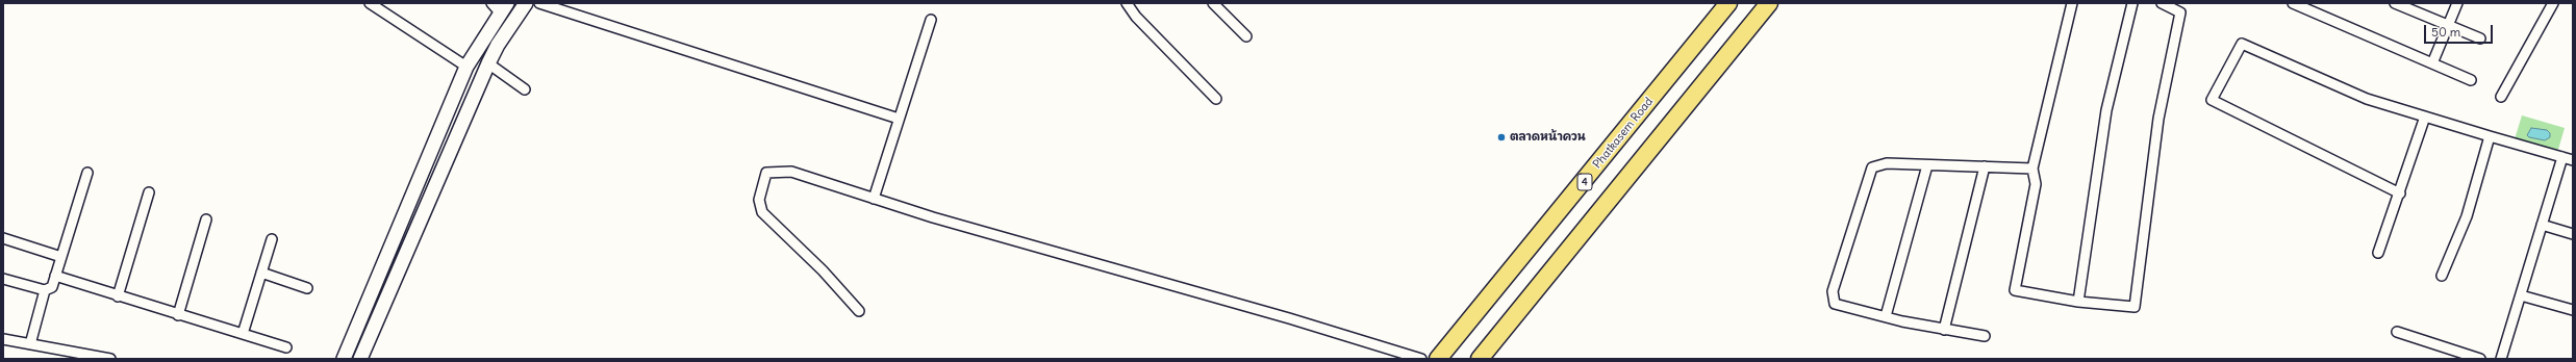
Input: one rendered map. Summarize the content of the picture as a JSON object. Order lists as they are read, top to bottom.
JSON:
{
  "streets": {
    "highway": ["Phatkasem Road", "4"]
  },
  "places": ["ตลาดหน้าควน"],
  "scale_bar": "50 m"
}
